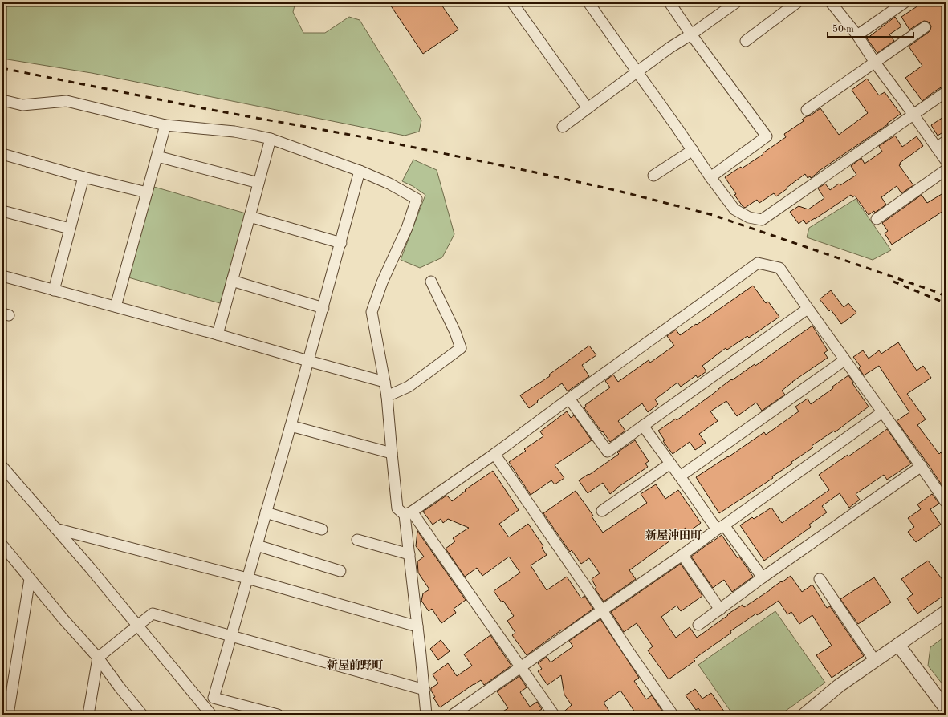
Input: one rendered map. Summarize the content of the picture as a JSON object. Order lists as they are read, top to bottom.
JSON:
{
  "districts": ["新屋沖田町", "新屋前野町"],
  "scale_bar": "50 m"
}
